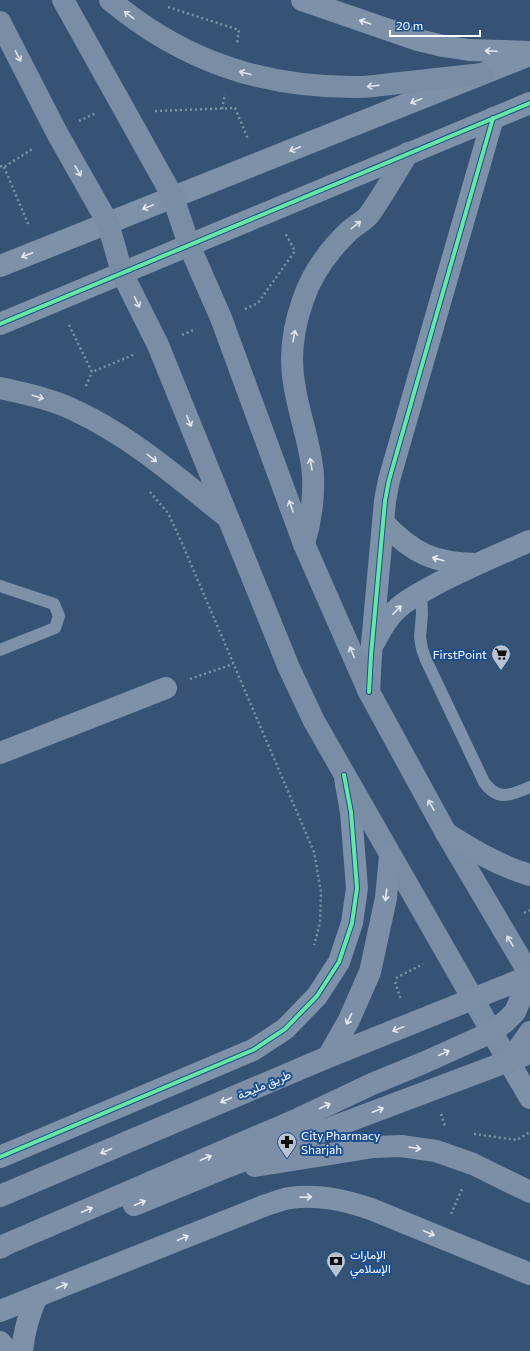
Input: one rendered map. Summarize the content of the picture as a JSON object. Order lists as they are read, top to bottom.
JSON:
{
  "streets": {
    "main road": ["طريق مليحة"]
  },
  "places": {
    "supermarket": ["FirstPoint"],
    "pharmacy": ["City Pharmacy Sharjah"],
    "bank": ["الإمارات الإسلامي"]
  },
  "scale_bar": "20 m"
}
